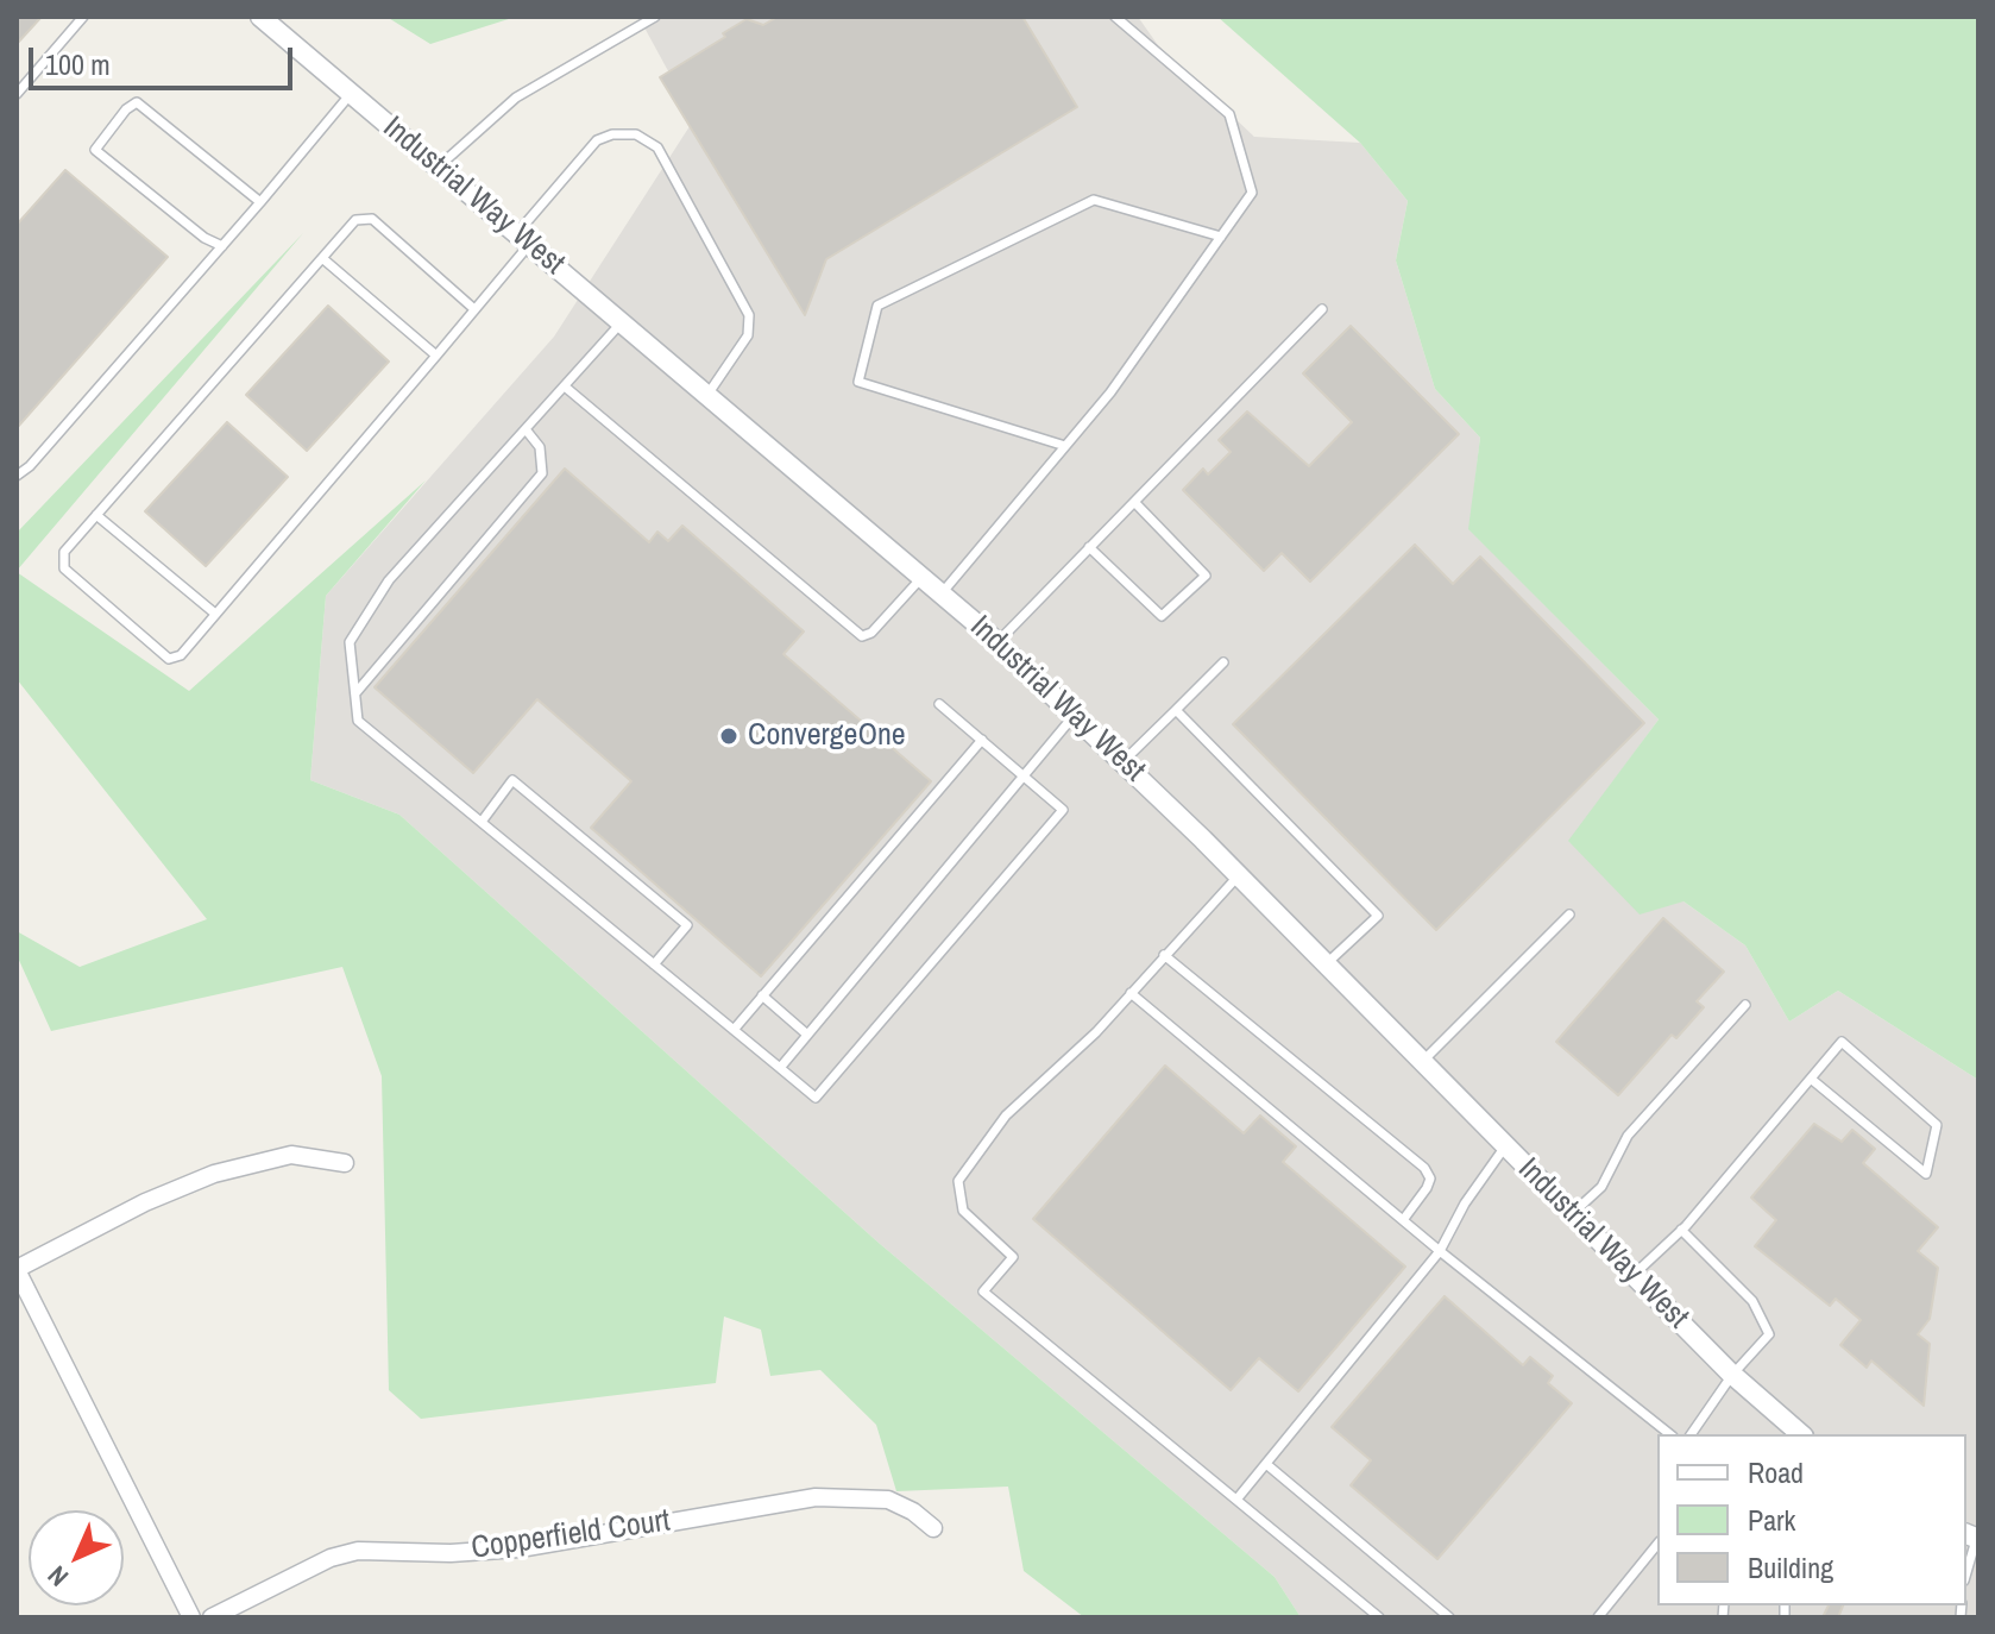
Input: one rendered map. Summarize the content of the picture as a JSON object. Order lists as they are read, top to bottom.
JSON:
{
  "streets": {
    "street": ["Industrial Way West", "Copperfield Court"]
  },
  "places": ["ConvergeOne"],
  "legend": ["Road", "Park", "Building"],
  "scale_bar": "100 m",
  "north": "bottom left"
}
